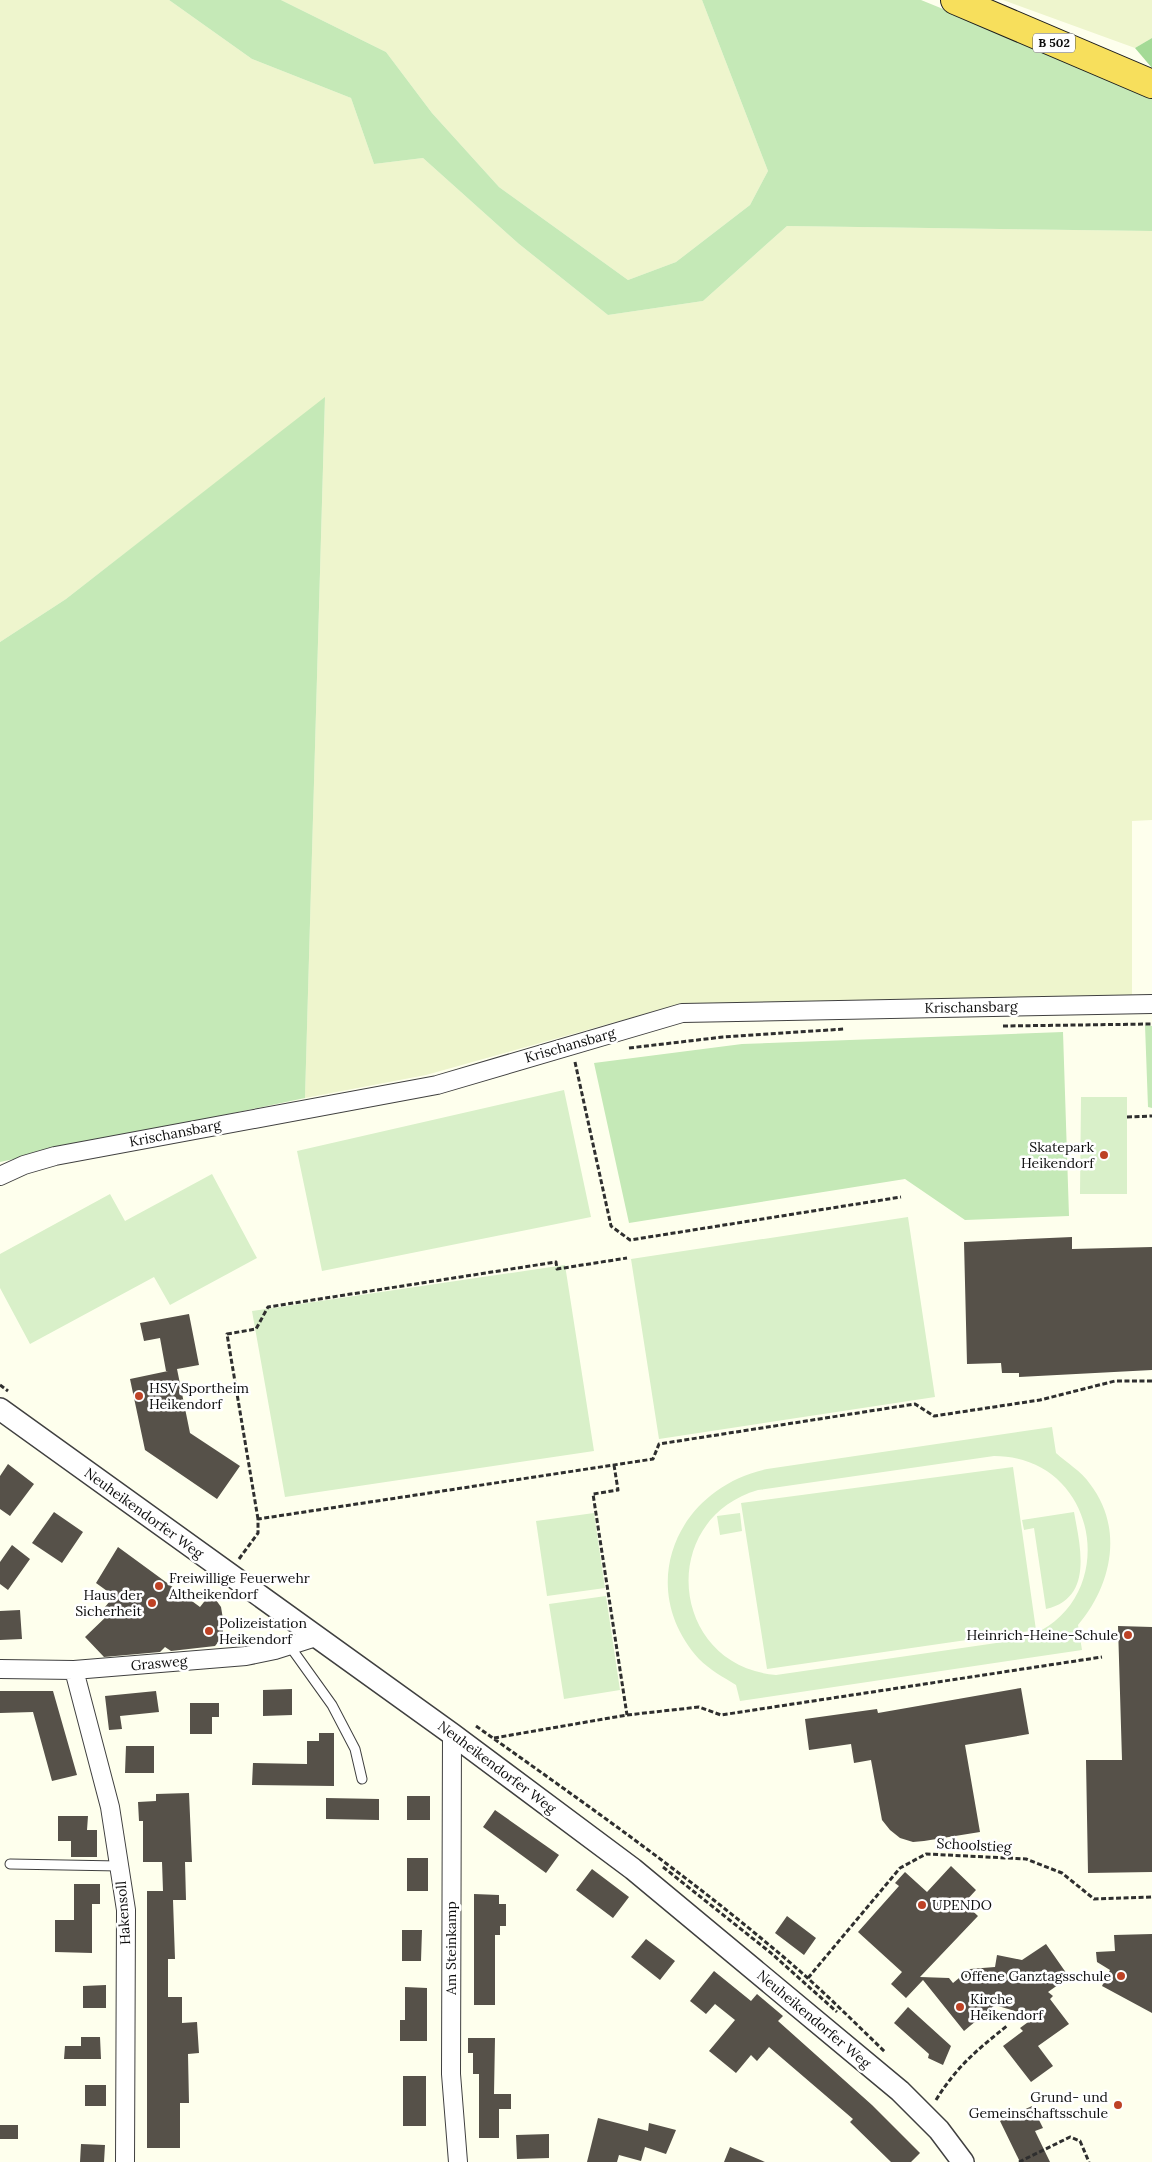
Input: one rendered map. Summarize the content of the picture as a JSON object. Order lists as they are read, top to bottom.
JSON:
{
  "streets": {
    "highway": ["B 502"],
    "street": [
      "Krischansbarg",
      "Neuheikendorfer Weg",
      "Grasweg",
      "Hakensoll",
      "Am Steinkamp"
    ],
    "path": ["Schoolstieg"]
  },
  "crossings": [
    ["Neuheikendorfer Weg", "Grasweg"],
    ["Neuheikendorfer Weg", "Am Steinkamp"],
    ["Grasweg", "Hakensoll"]
  ],
  "places": [
    "Skatepark Heikendorf",
    "HSV Sportheim Heikendorf",
    "Freiwillige Feuerwehr Altheikendorf",
    "Haus der Sicherheit",
    "Polizeistation Heikendorf",
    "Heinrich-Heine-Schule",
    "UPENDO",
    "Offene Ganztagsschule",
    "Kirche Heikendorf",
    "Grund- und Gemeinschaftsschule"
  ]
}
